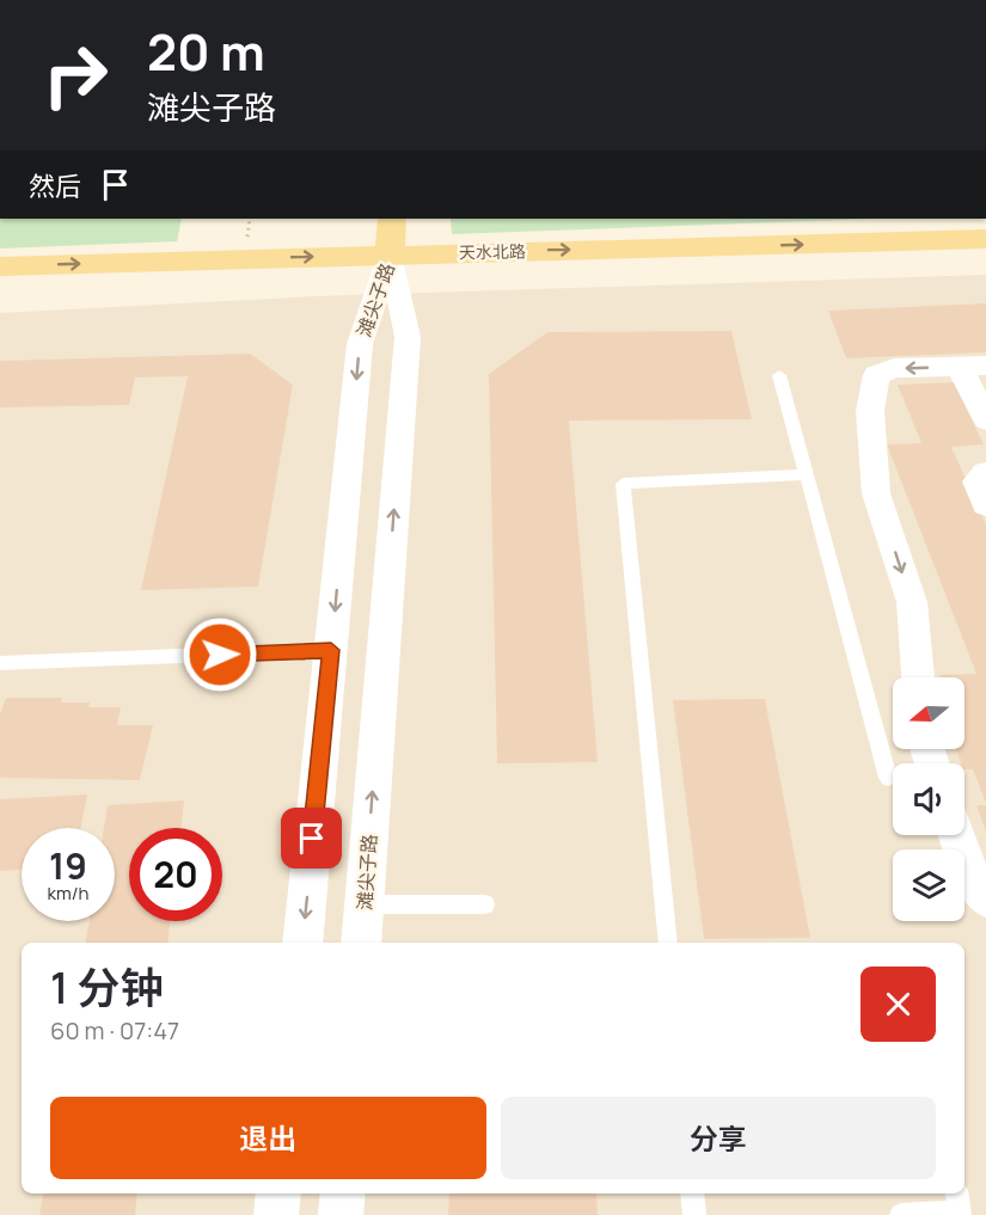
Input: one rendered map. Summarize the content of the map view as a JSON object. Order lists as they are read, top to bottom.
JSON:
{
  "streets": {
    "main road": ["天水北路"],
    "street": ["滩尖子路"]
  },
  "crossings": [
    ["天水北路", "滩尖子路"]
  ],
  "one_way": ["天水北路"],
  "north": "left",
  "page": {
    "turn": ["20 m", "滩尖子路"],
    "then": "然后",
    "speed": "19 km/h",
    "limit": "20",
    "heading": ["1 分钟", "60 m · 07:47"],
    "buttons": ["退出", "分享"]
  }
}
